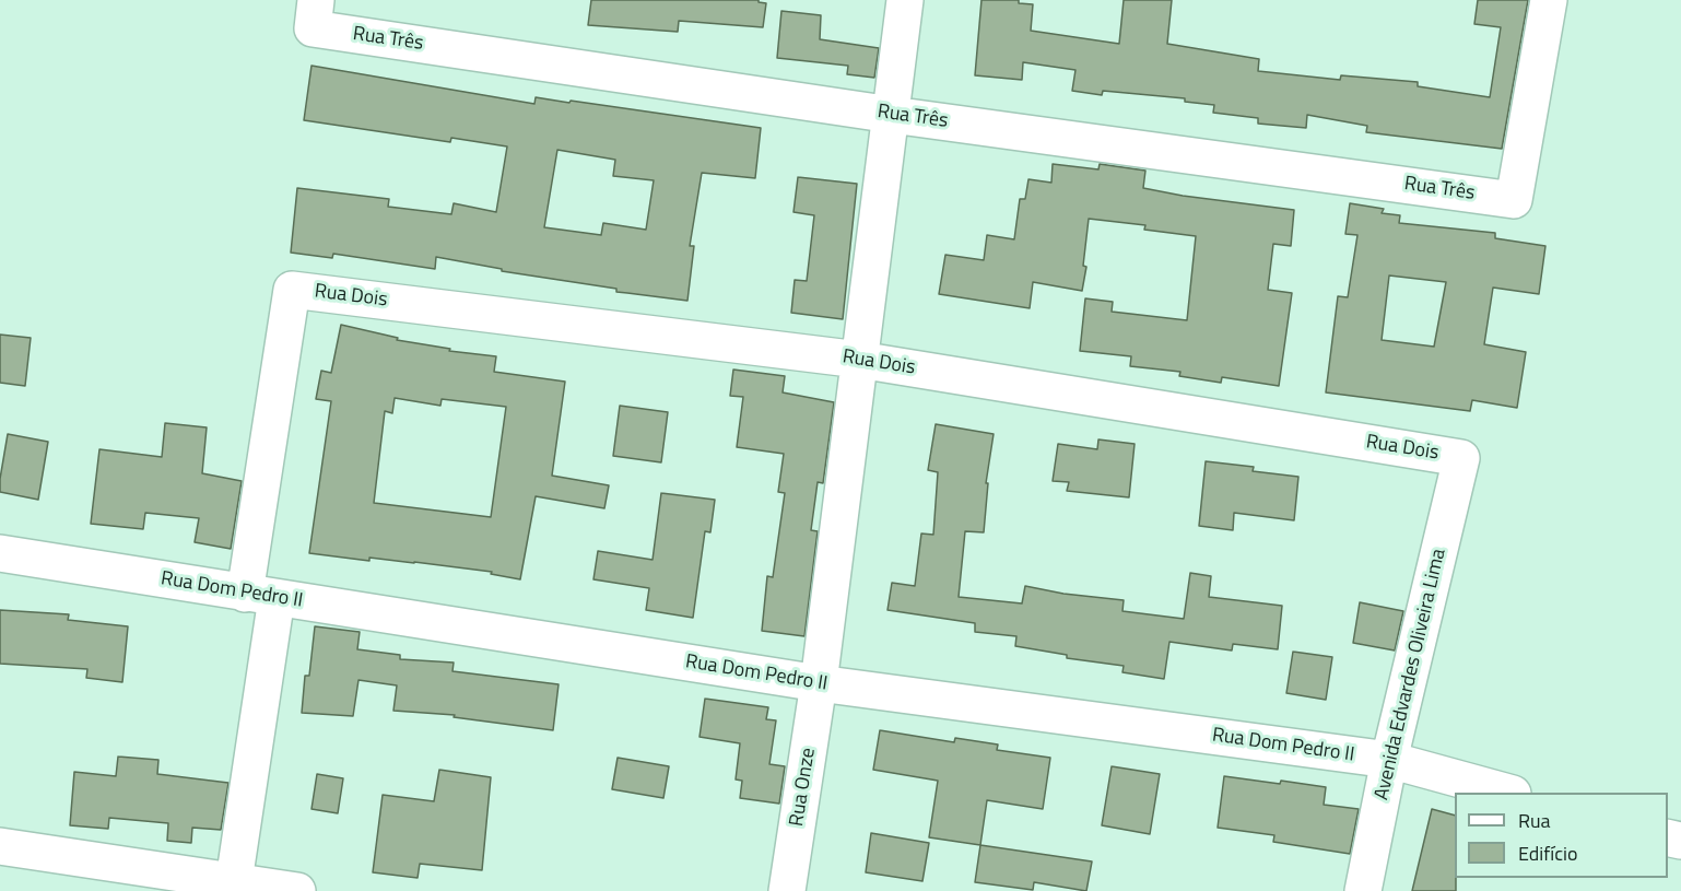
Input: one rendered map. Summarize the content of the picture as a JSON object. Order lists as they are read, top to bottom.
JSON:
{
  "streets": {
    "street": [
      "Rua Três",
      "Rua Dois",
      "Rua Dom Pedro II",
      "Avenida Edvardes Oliveira Lima",
      "Rua Onze"
    ]
  },
  "crossings": [
    ["Rua Três", "Rua Onze"],
    ["Rua Dois", "Rua Dom Pedro II"],
    ["Rua Dois", "Avenida Edvardes Oliveira Lima"],
    ["Rua Dois", "Rua Onze"],
    ["Rua Dom Pedro II", "Avenida Edvardes Oliveira Lima"],
    ["Rua Dom Pedro II", "Rua Onze"]
  ],
  "legend": ["Rua", "Edifício"]
}
